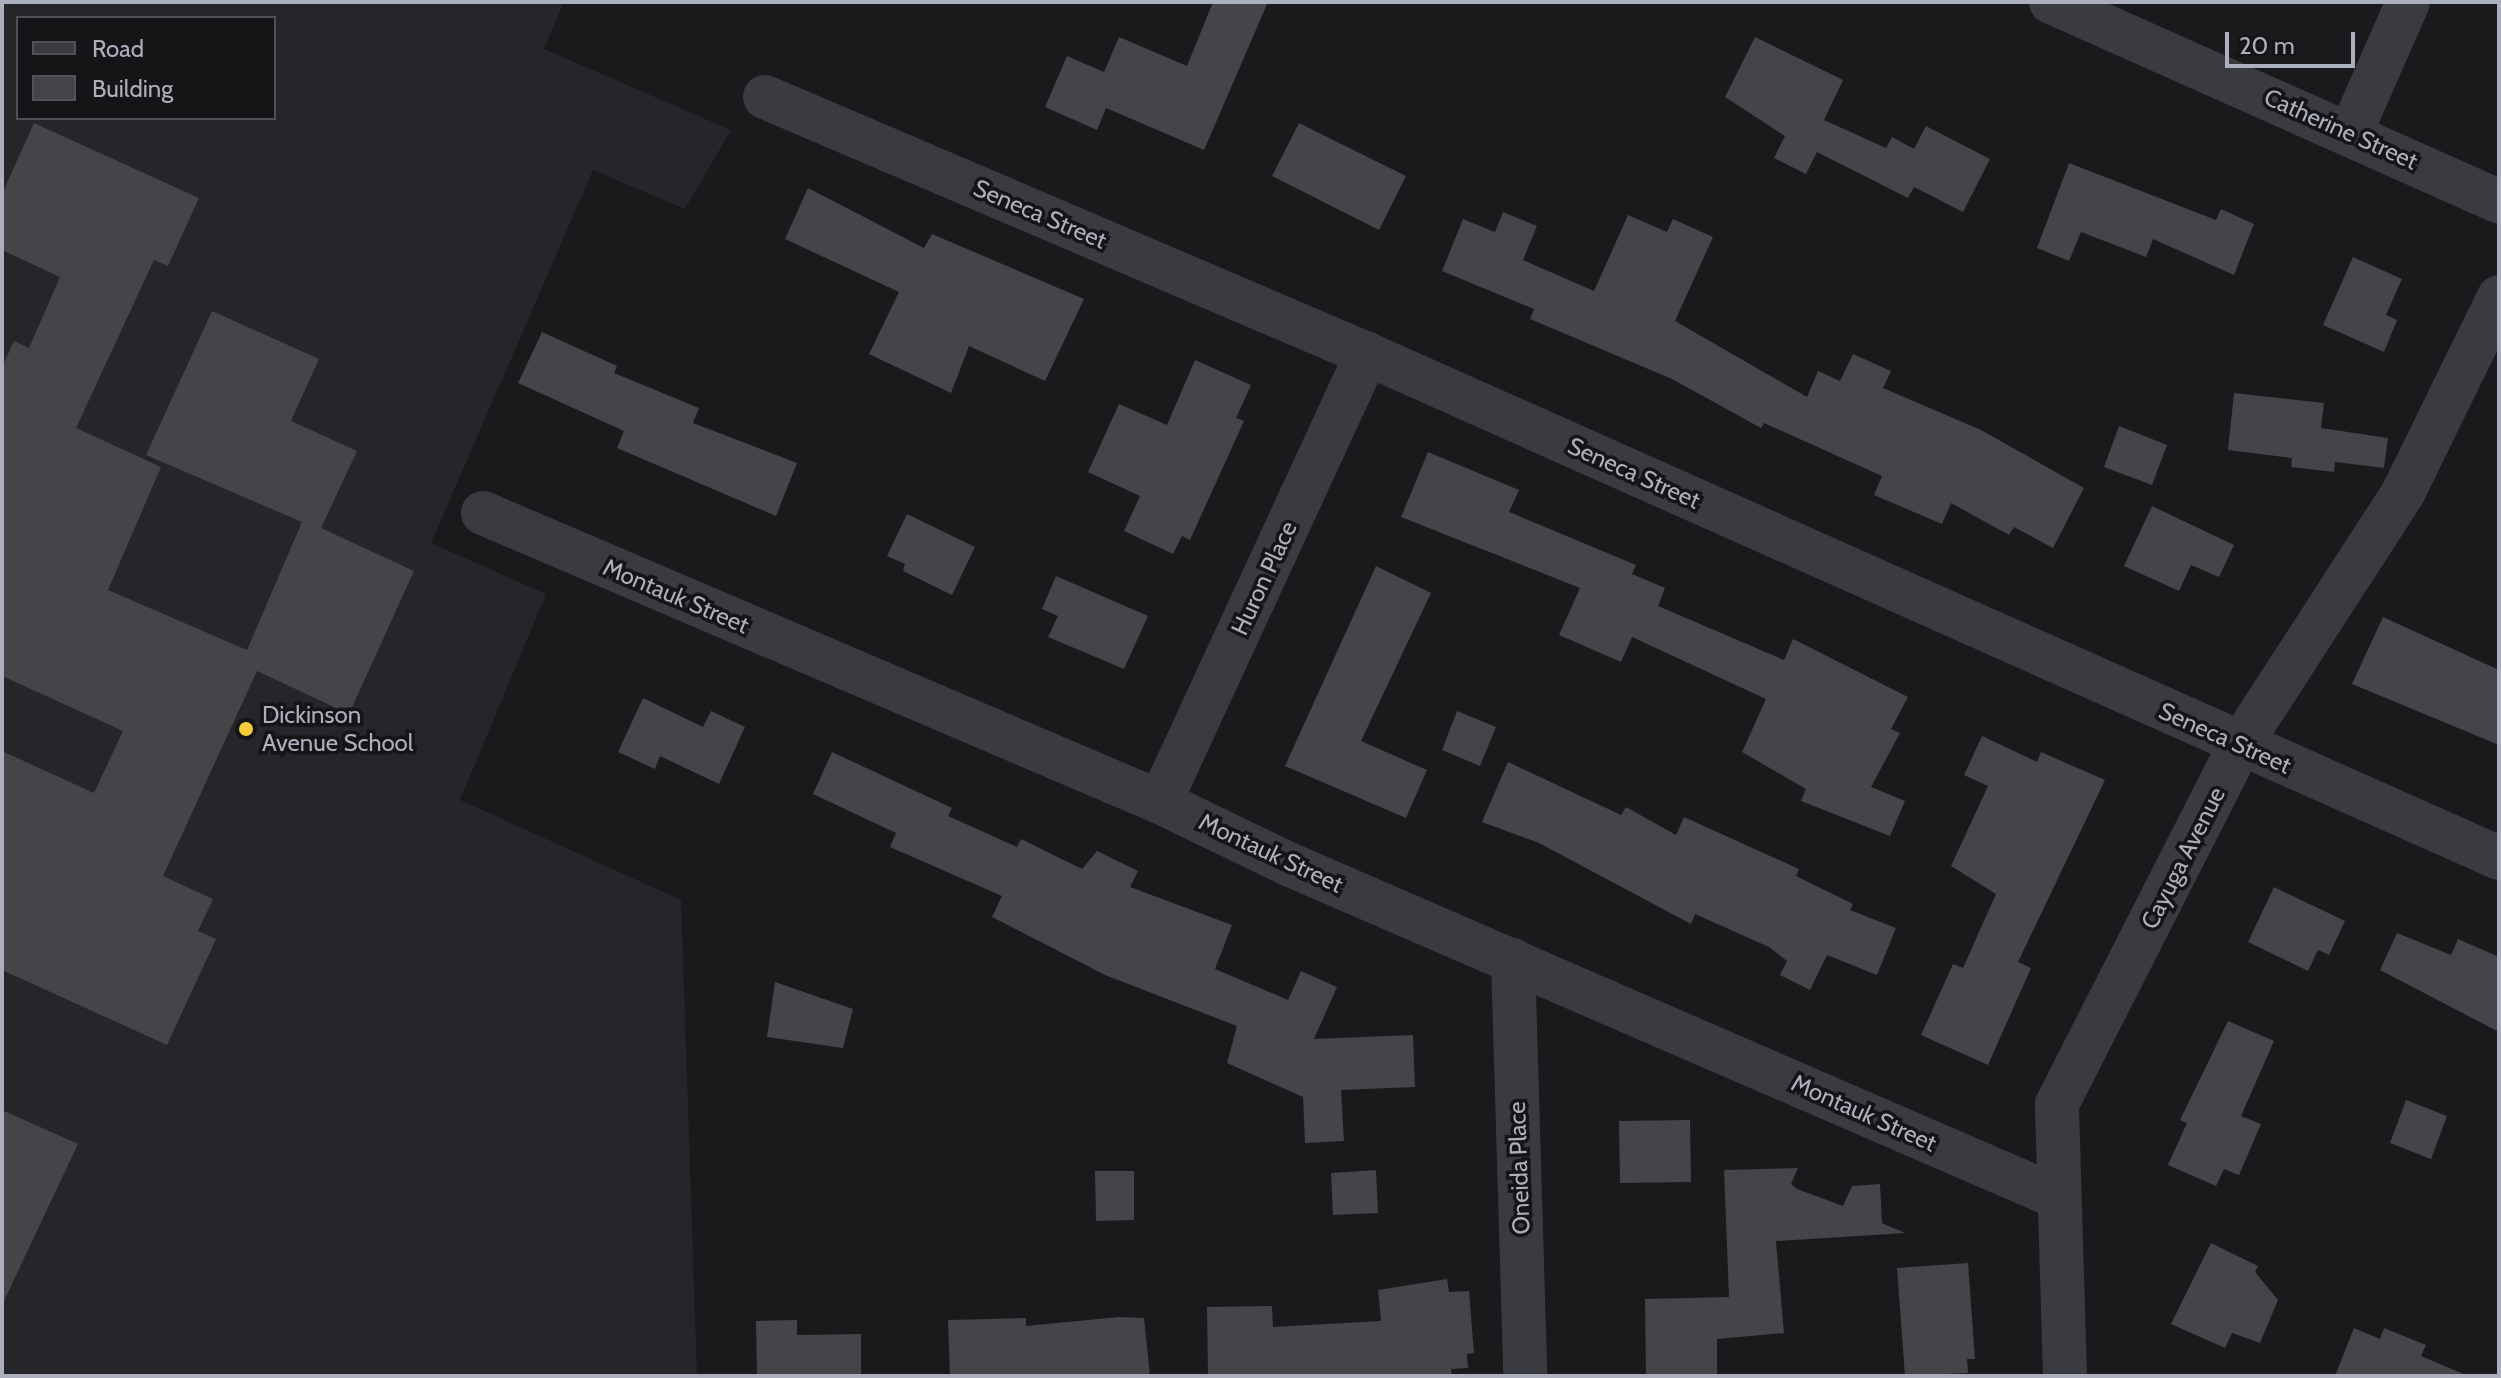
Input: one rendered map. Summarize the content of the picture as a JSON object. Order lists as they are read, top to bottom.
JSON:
{
  "streets": {
    "street": [
      "Catherine Street",
      "Seneca Street",
      "Huron Place",
      "Montauk Street",
      "Cayuga Avenue",
      "Oneida Place"
    ]
  },
  "crossings": [
    ["Seneca Street", "Huron Place"],
    ["Seneca Street", "Cayuga Avenue"],
    ["Huron Place", "Montauk Street"],
    ["Montauk Street", "Cayuga Avenue"],
    ["Montauk Street", "Oneida Place"]
  ],
  "places": ["Dickinson Avenue School"],
  "legend": ["Road", "Building"],
  "scale_bar": "20 m"
}
